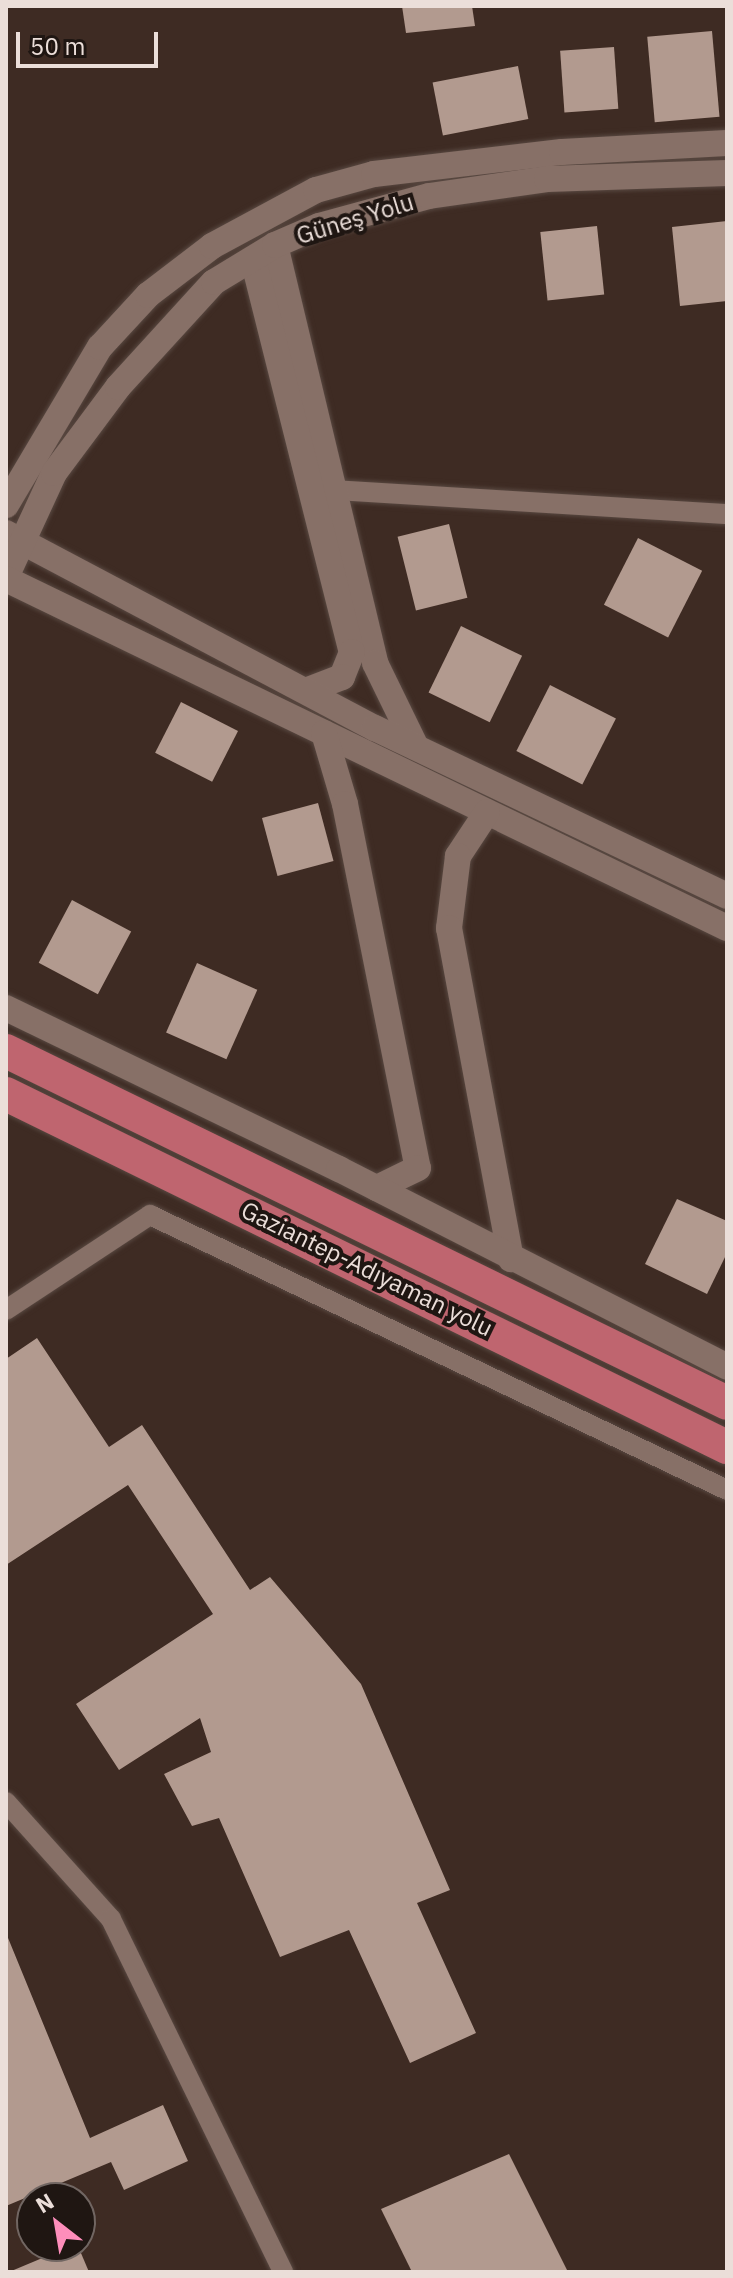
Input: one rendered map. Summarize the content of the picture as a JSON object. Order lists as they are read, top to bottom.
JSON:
{
  "streets": {
    "highway": ["Gaziantep-Adıyaman yolu"],
    "street": ["Güneş Yolu"]
  },
  "scale_bar": "50 m",
  "north": "top left"
}
